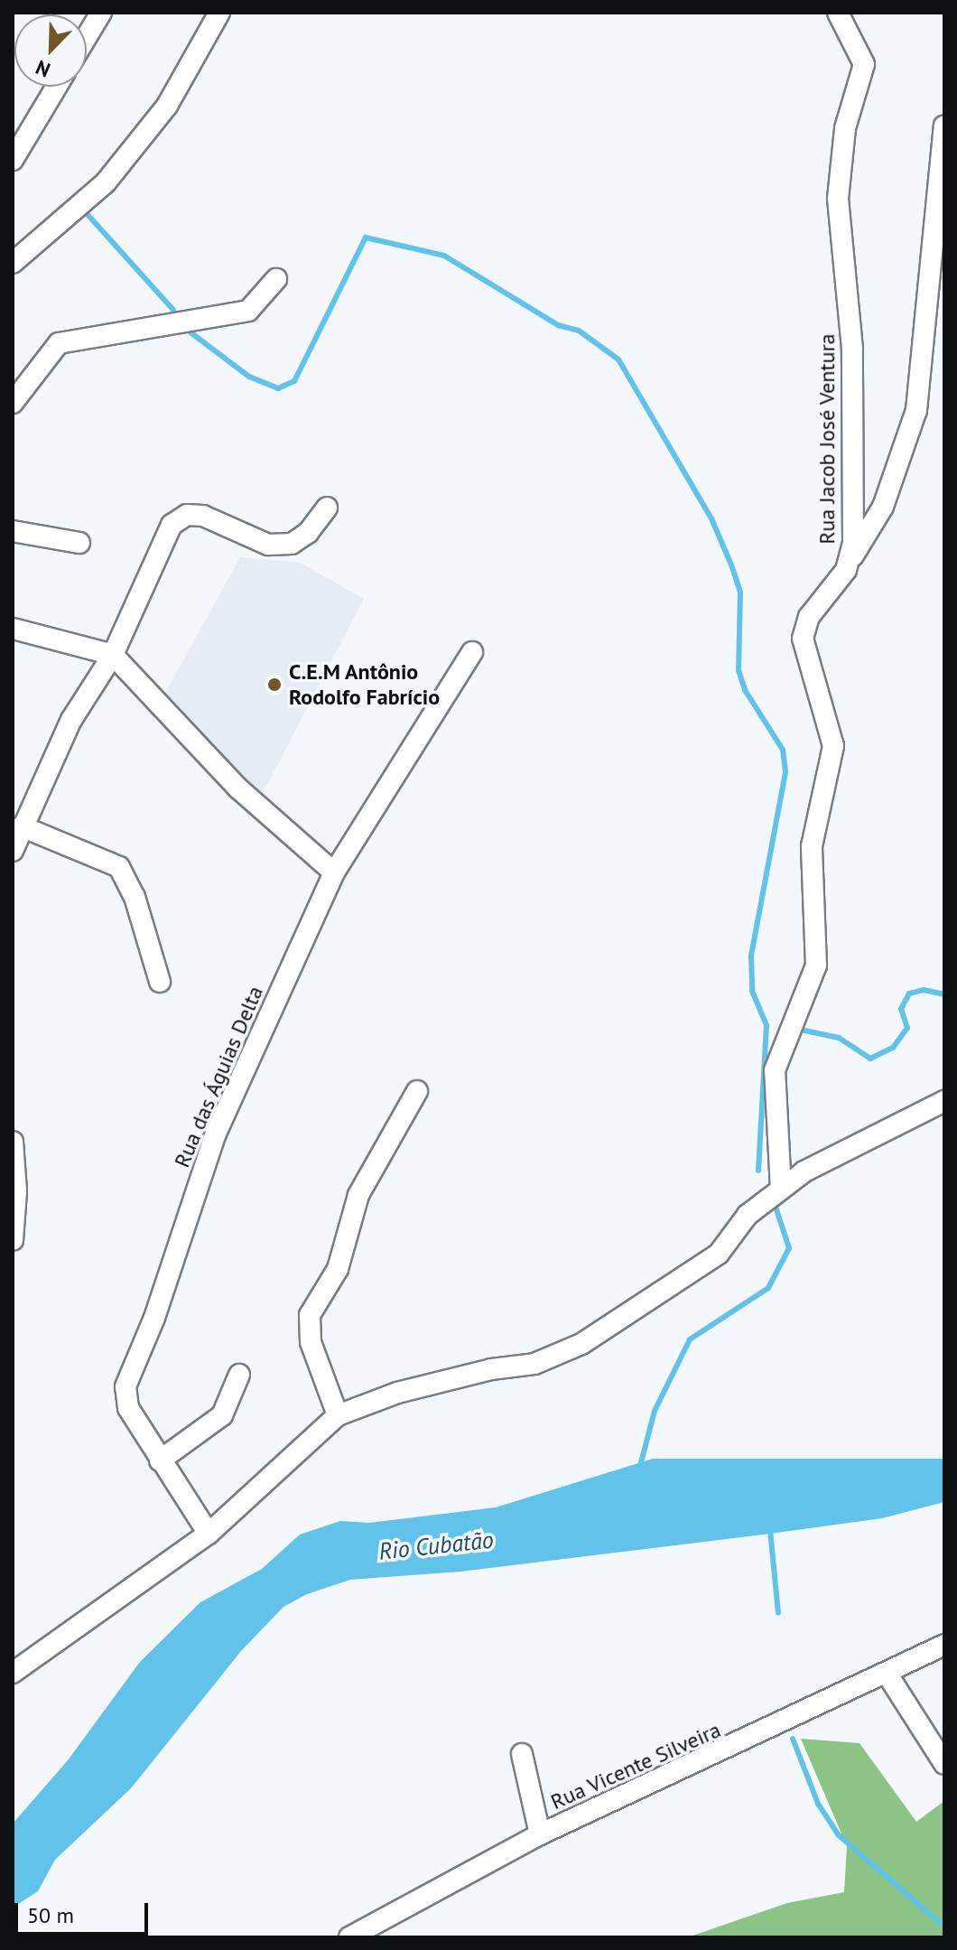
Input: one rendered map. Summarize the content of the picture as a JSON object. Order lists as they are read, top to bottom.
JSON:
{
  "streets": {
    "street": ["Rua Jacob José Ventura", "Rua das Águias Delta", "Rua Vicente Silveira"]
  },
  "water": ["Rio Cubatão"],
  "places": ["C.E.M Antônio Rodolfo Fabrício"],
  "scale_bar": "50 m",
  "north": "bottom left"
}
